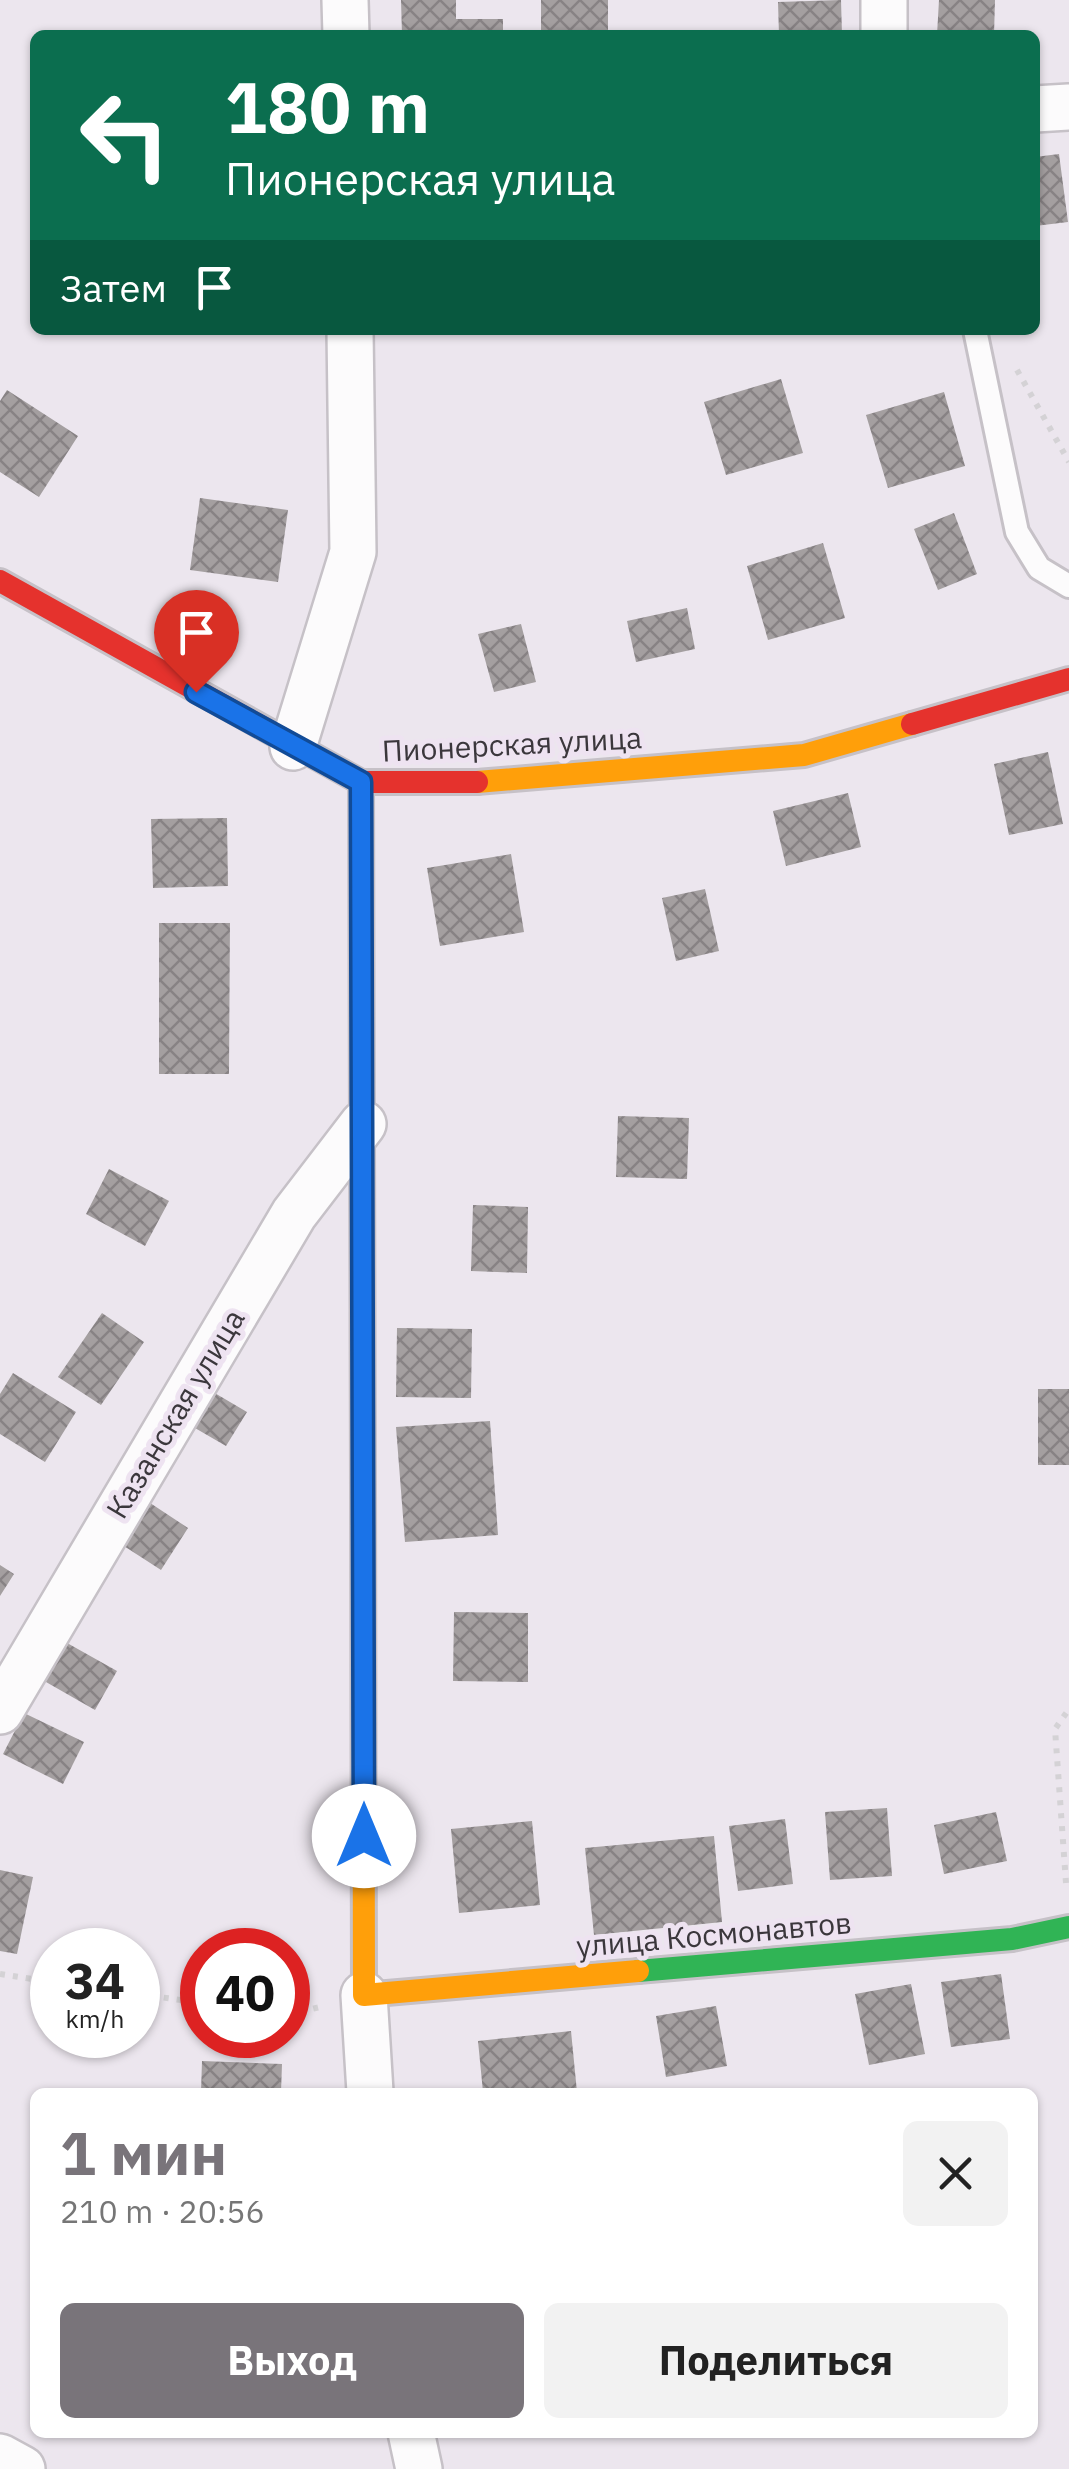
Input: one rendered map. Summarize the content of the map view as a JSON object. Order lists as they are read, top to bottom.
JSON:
{
  "streets": {
    "street": ["Пионерская улица", "Казанская улица", "улица Космонавтов"]
  },
  "page": {
    "turn": ["180 m", "Пионерская улица"],
    "then": "Затем",
    "speed": "34 km/h",
    "limit": "40",
    "heading": ["1 мин", "210 m · 20:56"],
    "buttons": ["Выход", "Поделиться"]
  }
}
